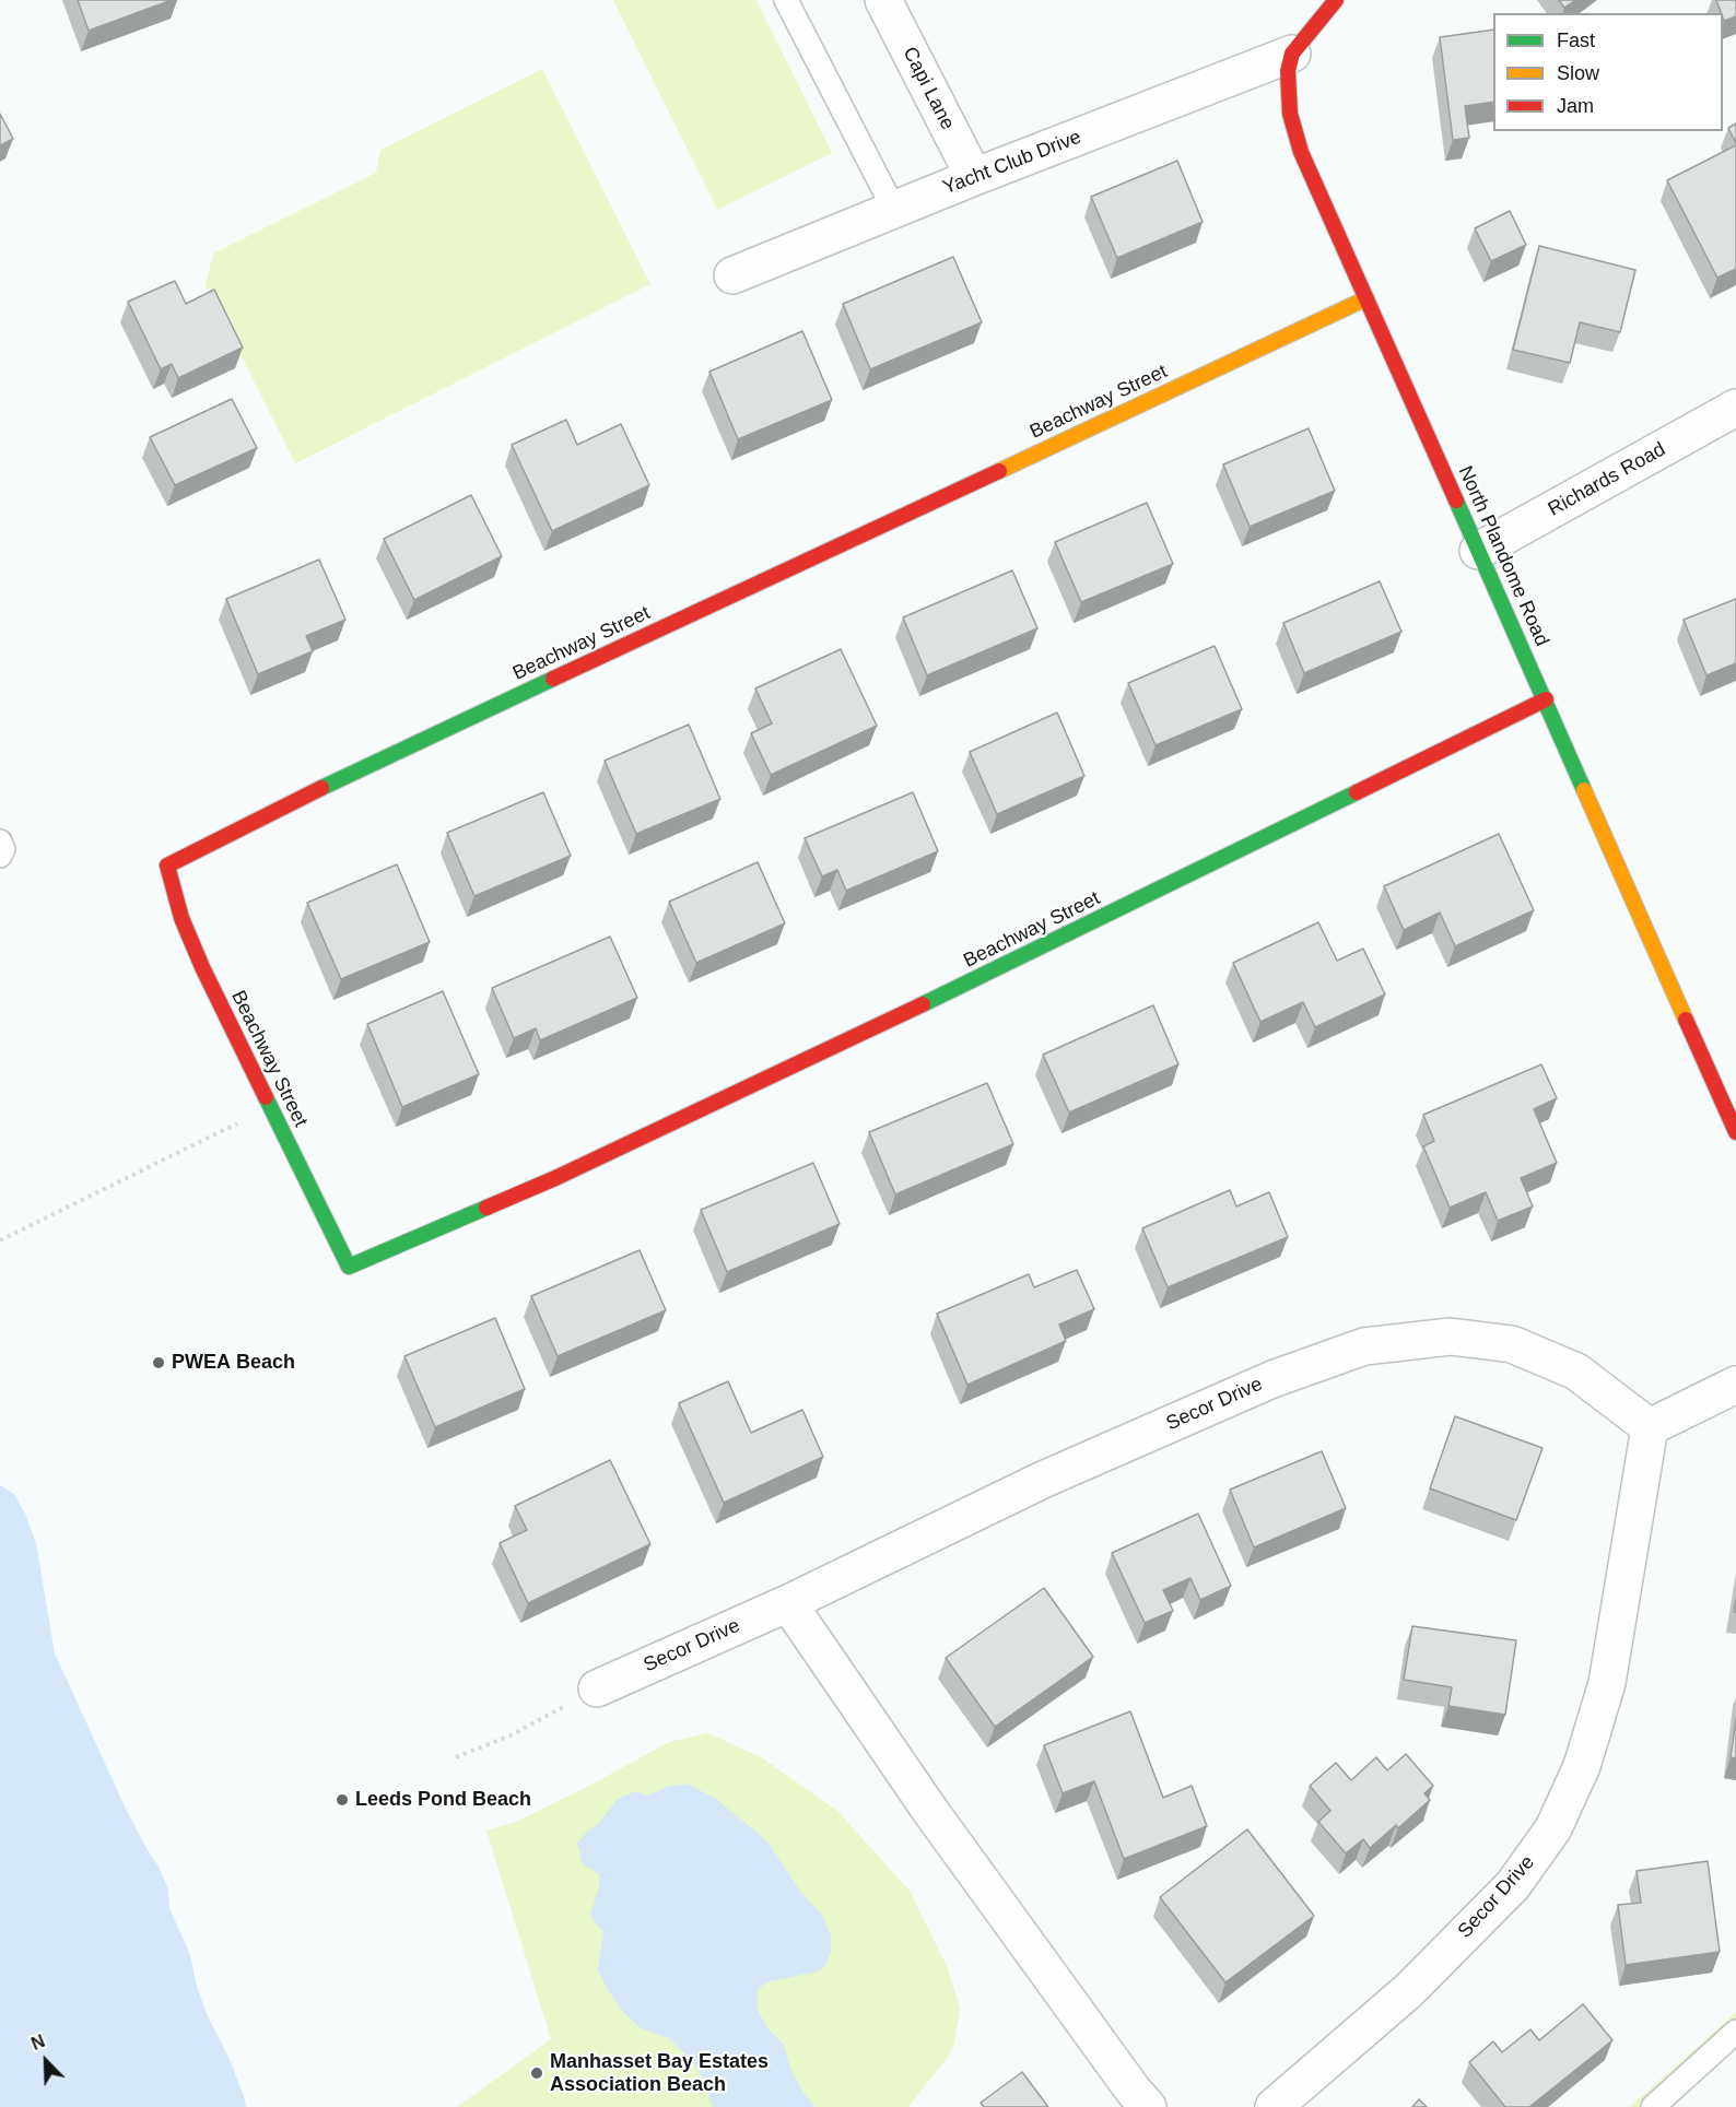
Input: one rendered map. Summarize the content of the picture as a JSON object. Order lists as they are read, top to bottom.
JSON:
{
  "streets": {
    "street": [
      "Capi Lane",
      "Yacht Club Drive",
      "Beachway Street",
      "Richards Road",
      "North Plandome Road",
      "Secor Drive"
    ]
  },
  "crossings": [
    ["Capi Lane", "Yacht Club Drive"],
    ["Yacht Club Drive", "North Plandome Road"],
    ["Beachway Street", "North Plandome Road"],
    ["Richards Road", "North Plandome Road"]
  ],
  "places": ["PWEA Beach", "Leeds Pond Beach", "Manhasset Bay Estates Association Beach"],
  "legend": ["Fast", "Slow", "Jam"],
  "north": "top left"
}
